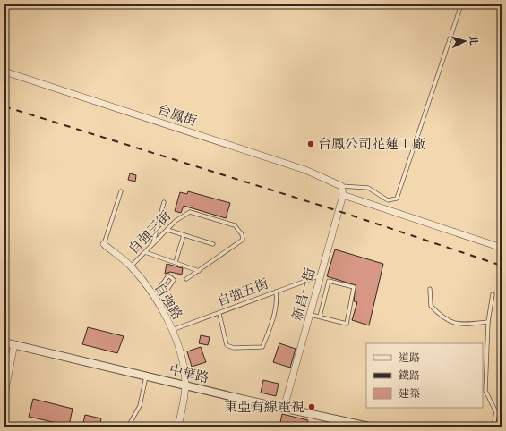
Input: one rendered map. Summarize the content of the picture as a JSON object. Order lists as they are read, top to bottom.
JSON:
{
  "streets": {
    "street": [
      "台鳳街",
      "新昌一街",
      "自強路",
      "中華路"
    ],
    "lane": ["自強三街", "自強五街"]
  },
  "crossings": [
    ["台鳳街", "新昌一街"],
    ["自強三街", "自強路"],
    ["自強五街", "新昌一街"],
    ["自強五街", "自強路"],
    ["新昌一街", "中華路"],
    ["自強路", "中華路"]
  ],
  "places": ["台鳳公司花蓮工廠", "東亞有線電視"],
  "legend": ["道路", "鐵路", "建築"],
  "north": "right"
}
